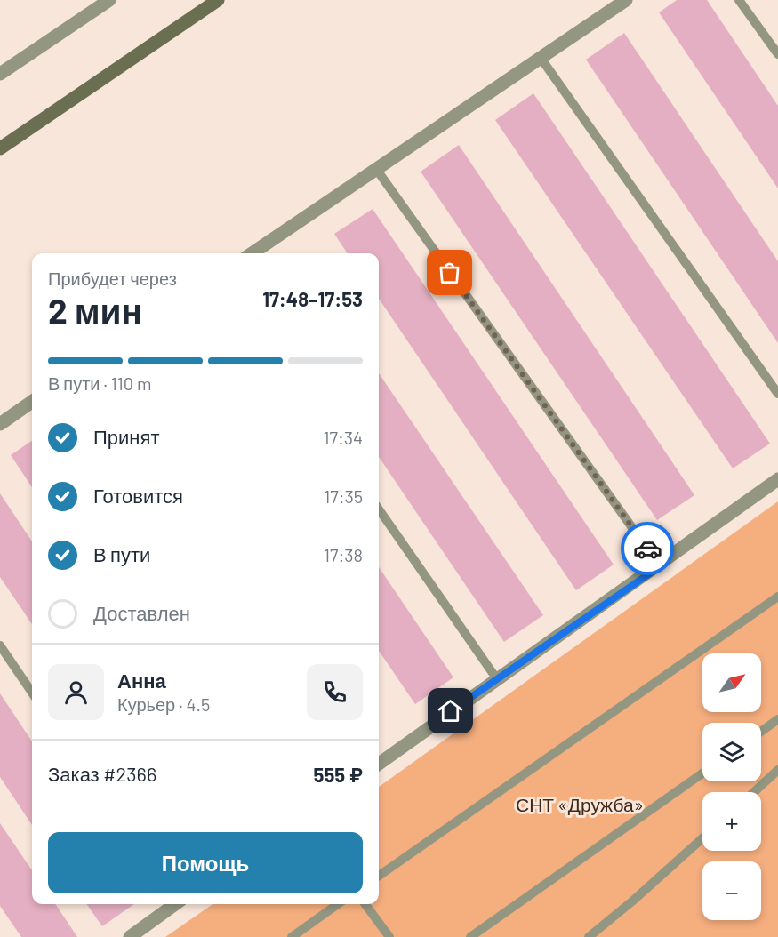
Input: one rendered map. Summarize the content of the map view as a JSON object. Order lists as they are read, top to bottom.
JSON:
{
  "parks": ["СНТ «Дружба»"],
  "north": "top right",
  "page": {
    "heading": ["2 мин", "Прибудет через", "17:48–17:53"],
    "panel": [
      "Анна",
      "Курьер · 4.5",
      "Заказ #2366",
      "555 ₽"
    ],
    "bar": "В пути · 110 m",
    "list": [
      ["Принят", "17:34"],
      ["Готовится", "17:35"],
      ["В пути", "17:38"],
      "Доставлен"
    ],
    "map_buttons": ["+", "−"],
    "buttons": "Помощь"
  }
}
